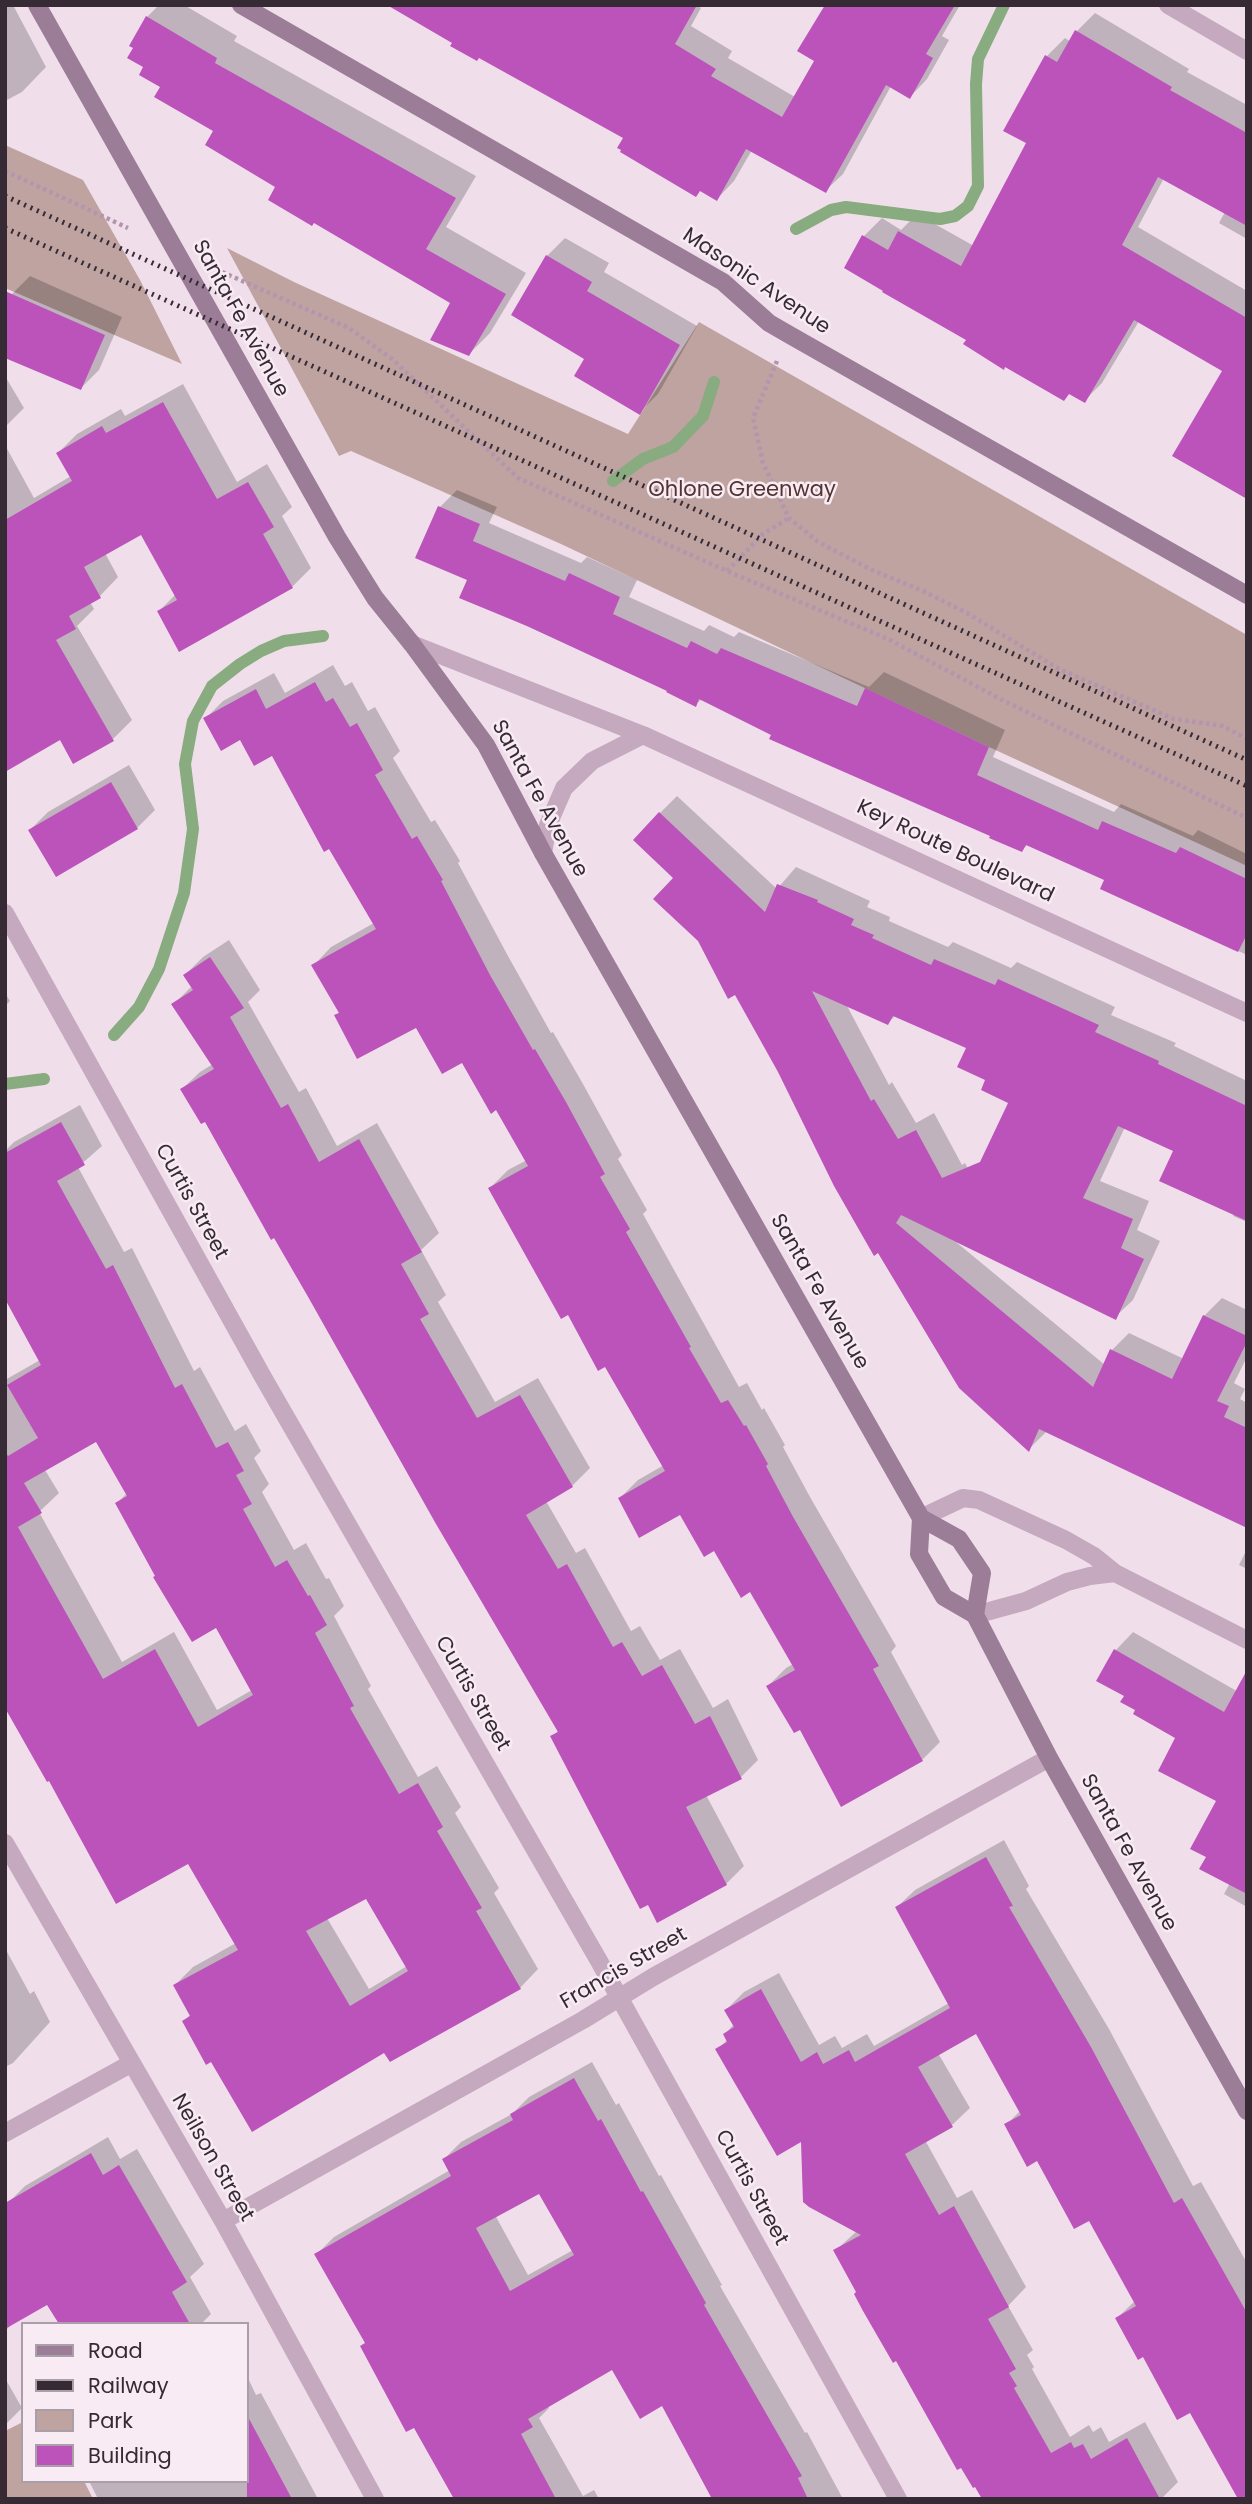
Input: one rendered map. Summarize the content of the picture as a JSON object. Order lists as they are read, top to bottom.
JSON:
{
  "streets": {
    "street": [
      "Masonic Avenue",
      "Santa Fe Avenue",
      "Key Route Boulevard",
      "Curtis Street",
      "Francis Street",
      "Neilson Street"
    ]
  },
  "crossings": [
    ["Santa Fe Avenue", "Key Route Boulevard"],
    ["Santa Fe Avenue", "Francis Street"],
    ["Curtis Street", "Francis Street"],
    ["Francis Street", "Neilson Street"]
  ],
  "parks": ["Ohlone Greenway"],
  "legend": [
    "Road",
    "Railway",
    "Park",
    "Building"
  ]
}
